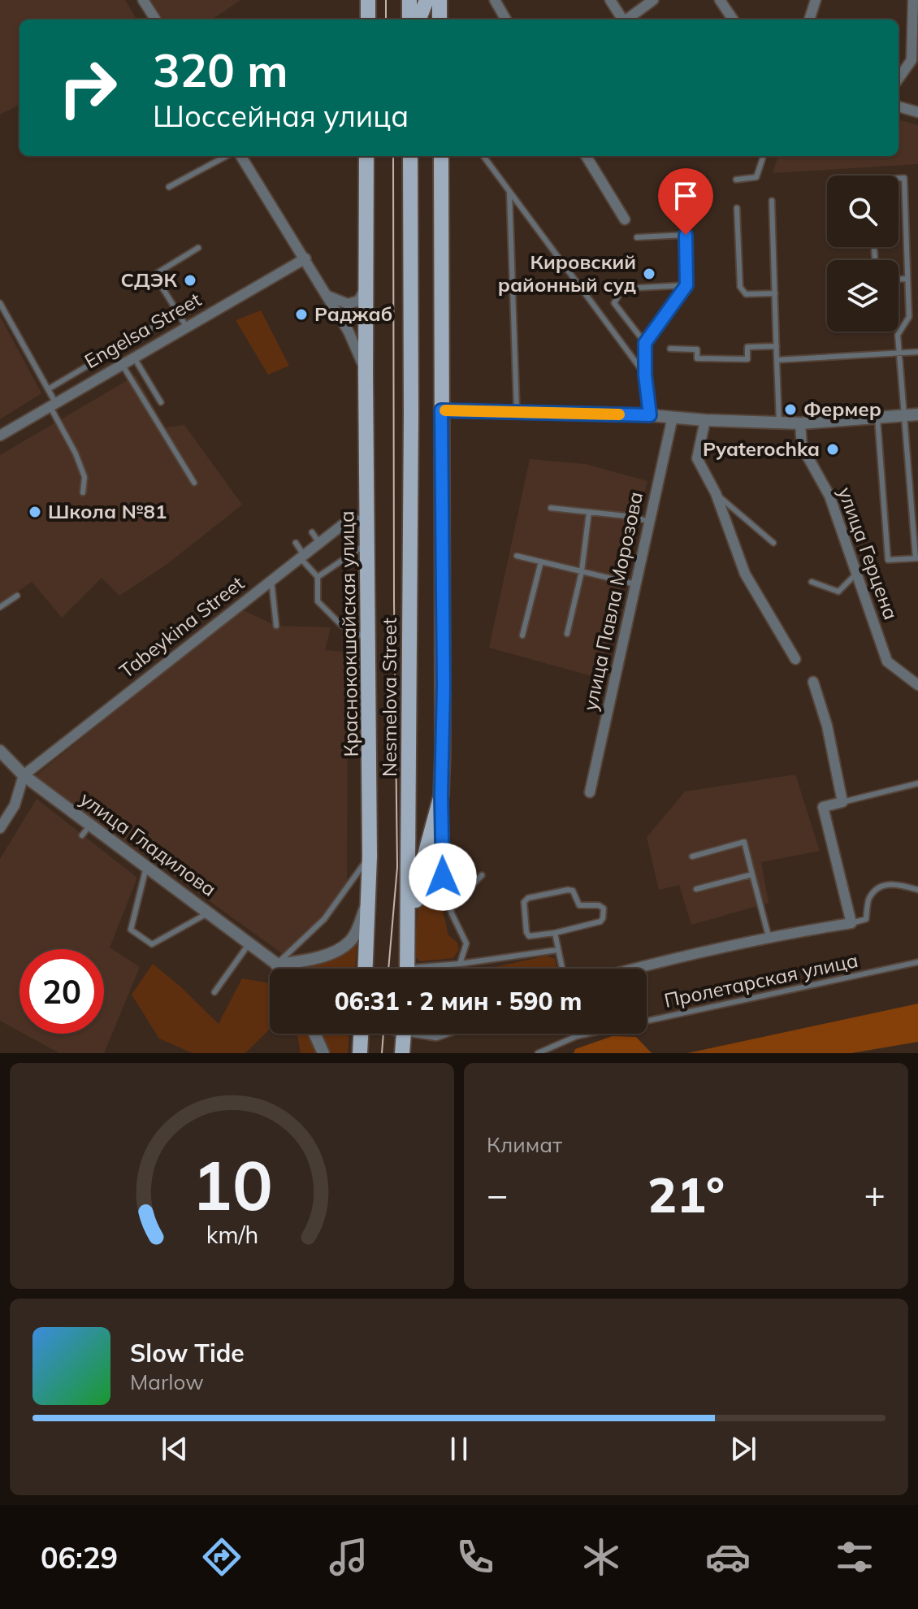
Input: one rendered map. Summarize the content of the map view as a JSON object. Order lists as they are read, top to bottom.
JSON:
{
  "streets": {
    "main road": ["Краснококшайская улица", "Nesmelova Street"],
    "street": [
      "Engelsa Street",
      "улица Герцена",
      "улица Павла Морозова",
      "Tabeykina Street",
      "улица Гладилова"
    ],
    "lane": ["Пролетарская улица"]
  },
  "crossings": [
    ["Engelsa Street", "Краснококшайская улица"],
    ["Tabeykina Street", "Краснококшайская улица"],
    ["Tabeykina Street", "улица Гладилова"]
  ],
  "places": [
    "Кировский районный суд",
    "СДЭК",
    "Раджаб",
    "Фермер",
    "Pyaterochka",
    "Школа №81"
  ],
  "page": {
    "turn": ["320 m", "Шоссейная улица"],
    "limit": "20",
    "trip": "06:31 · 2 мин · 590 m",
    "tile": "Климат",
    "heat": ["−", "21°", "+"],
    "song": ["Slow Tide", "Marlow"],
    "tabs": "06:29",
    "gauge": ["10", "km/h"]
  }
}
